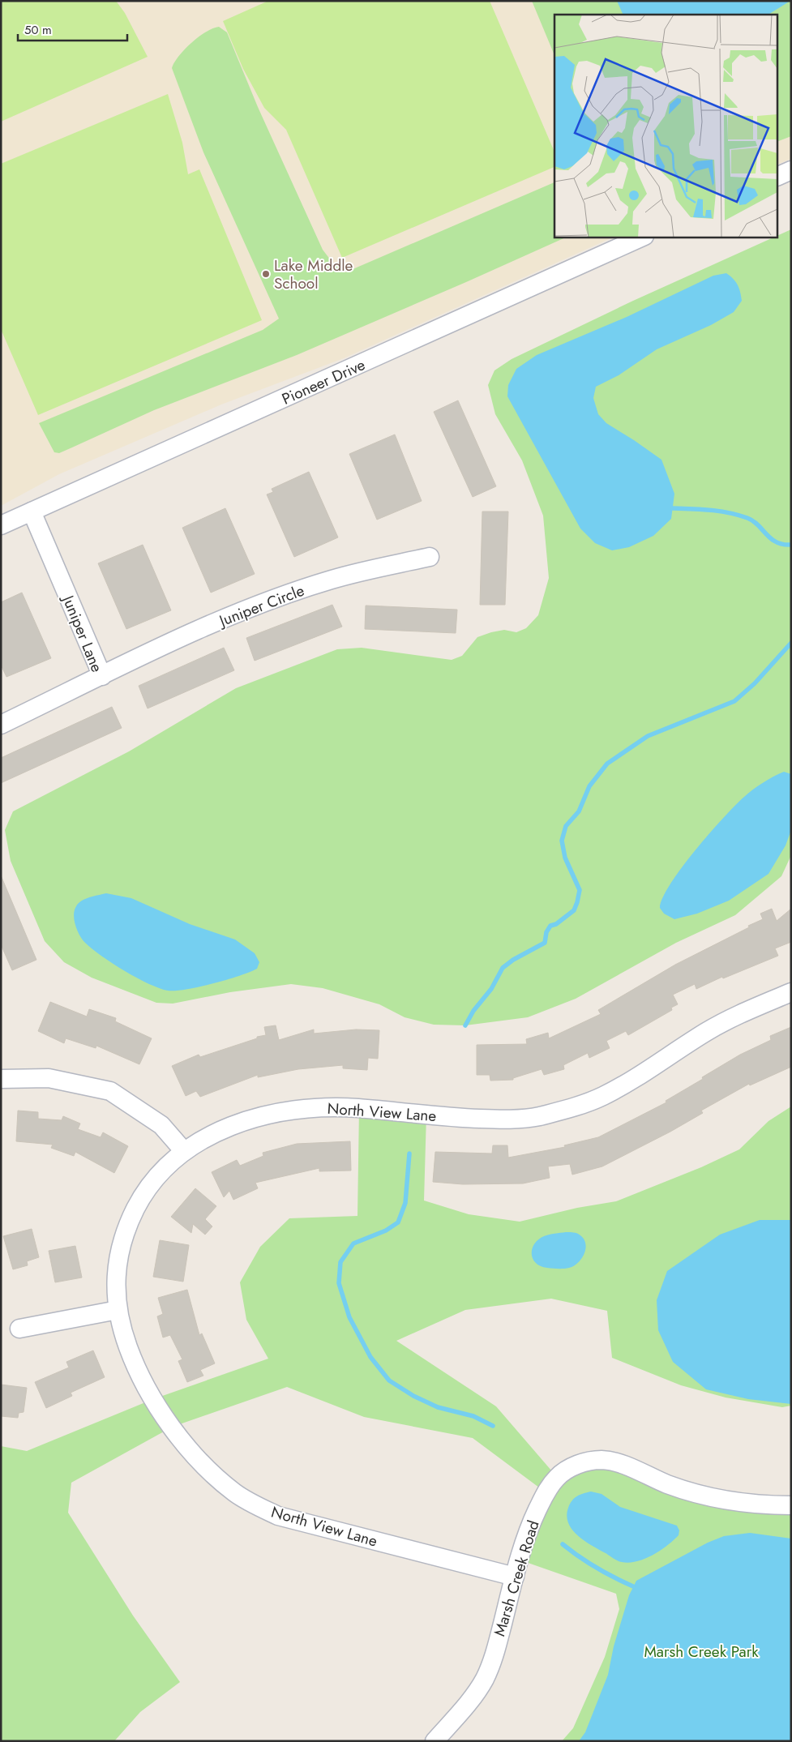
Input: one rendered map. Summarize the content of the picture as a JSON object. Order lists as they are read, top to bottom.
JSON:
{
  "streets": {
    "street": [
      "Pioneer Drive",
      "Juniper Circle",
      "Juniper Lane",
      "North View Lane",
      "Marsh Creek Road"
    ]
  },
  "crossings": [
    ["Pioneer Drive", "Juniper Lane"],
    ["Juniper Circle", "Juniper Lane"],
    ["North View Lane", "Marsh Creek Road"]
  ],
  "parks": ["Marsh Creek Park"],
  "places": ["Lake Middle School"],
  "scale_bar": "50 m"
}
